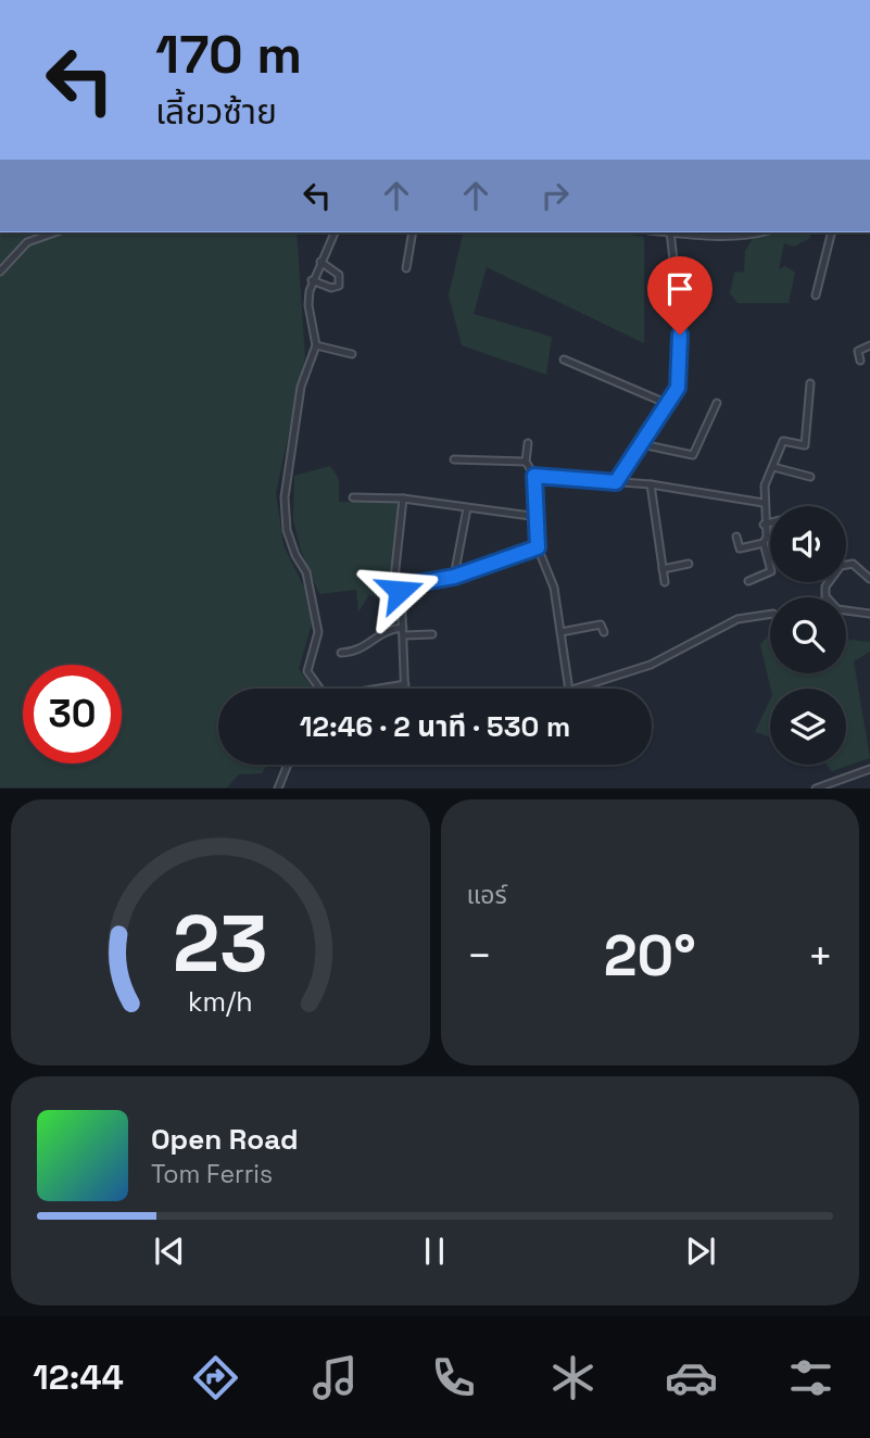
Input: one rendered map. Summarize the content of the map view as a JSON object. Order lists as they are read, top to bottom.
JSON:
{
  "page": {
    "turn": ["170 m", "เลี้ยวซ้าย"],
    "limit": "30",
    "trip": "12:46 · 2 นาที · 530 m",
    "tile": "แอร์",
    "heat": ["−", "20°", "+"],
    "song": ["Open Road", "Tom Ferris"],
    "tabs": "12:44",
    "gauge": ["23", "km/h"]
  }
}
